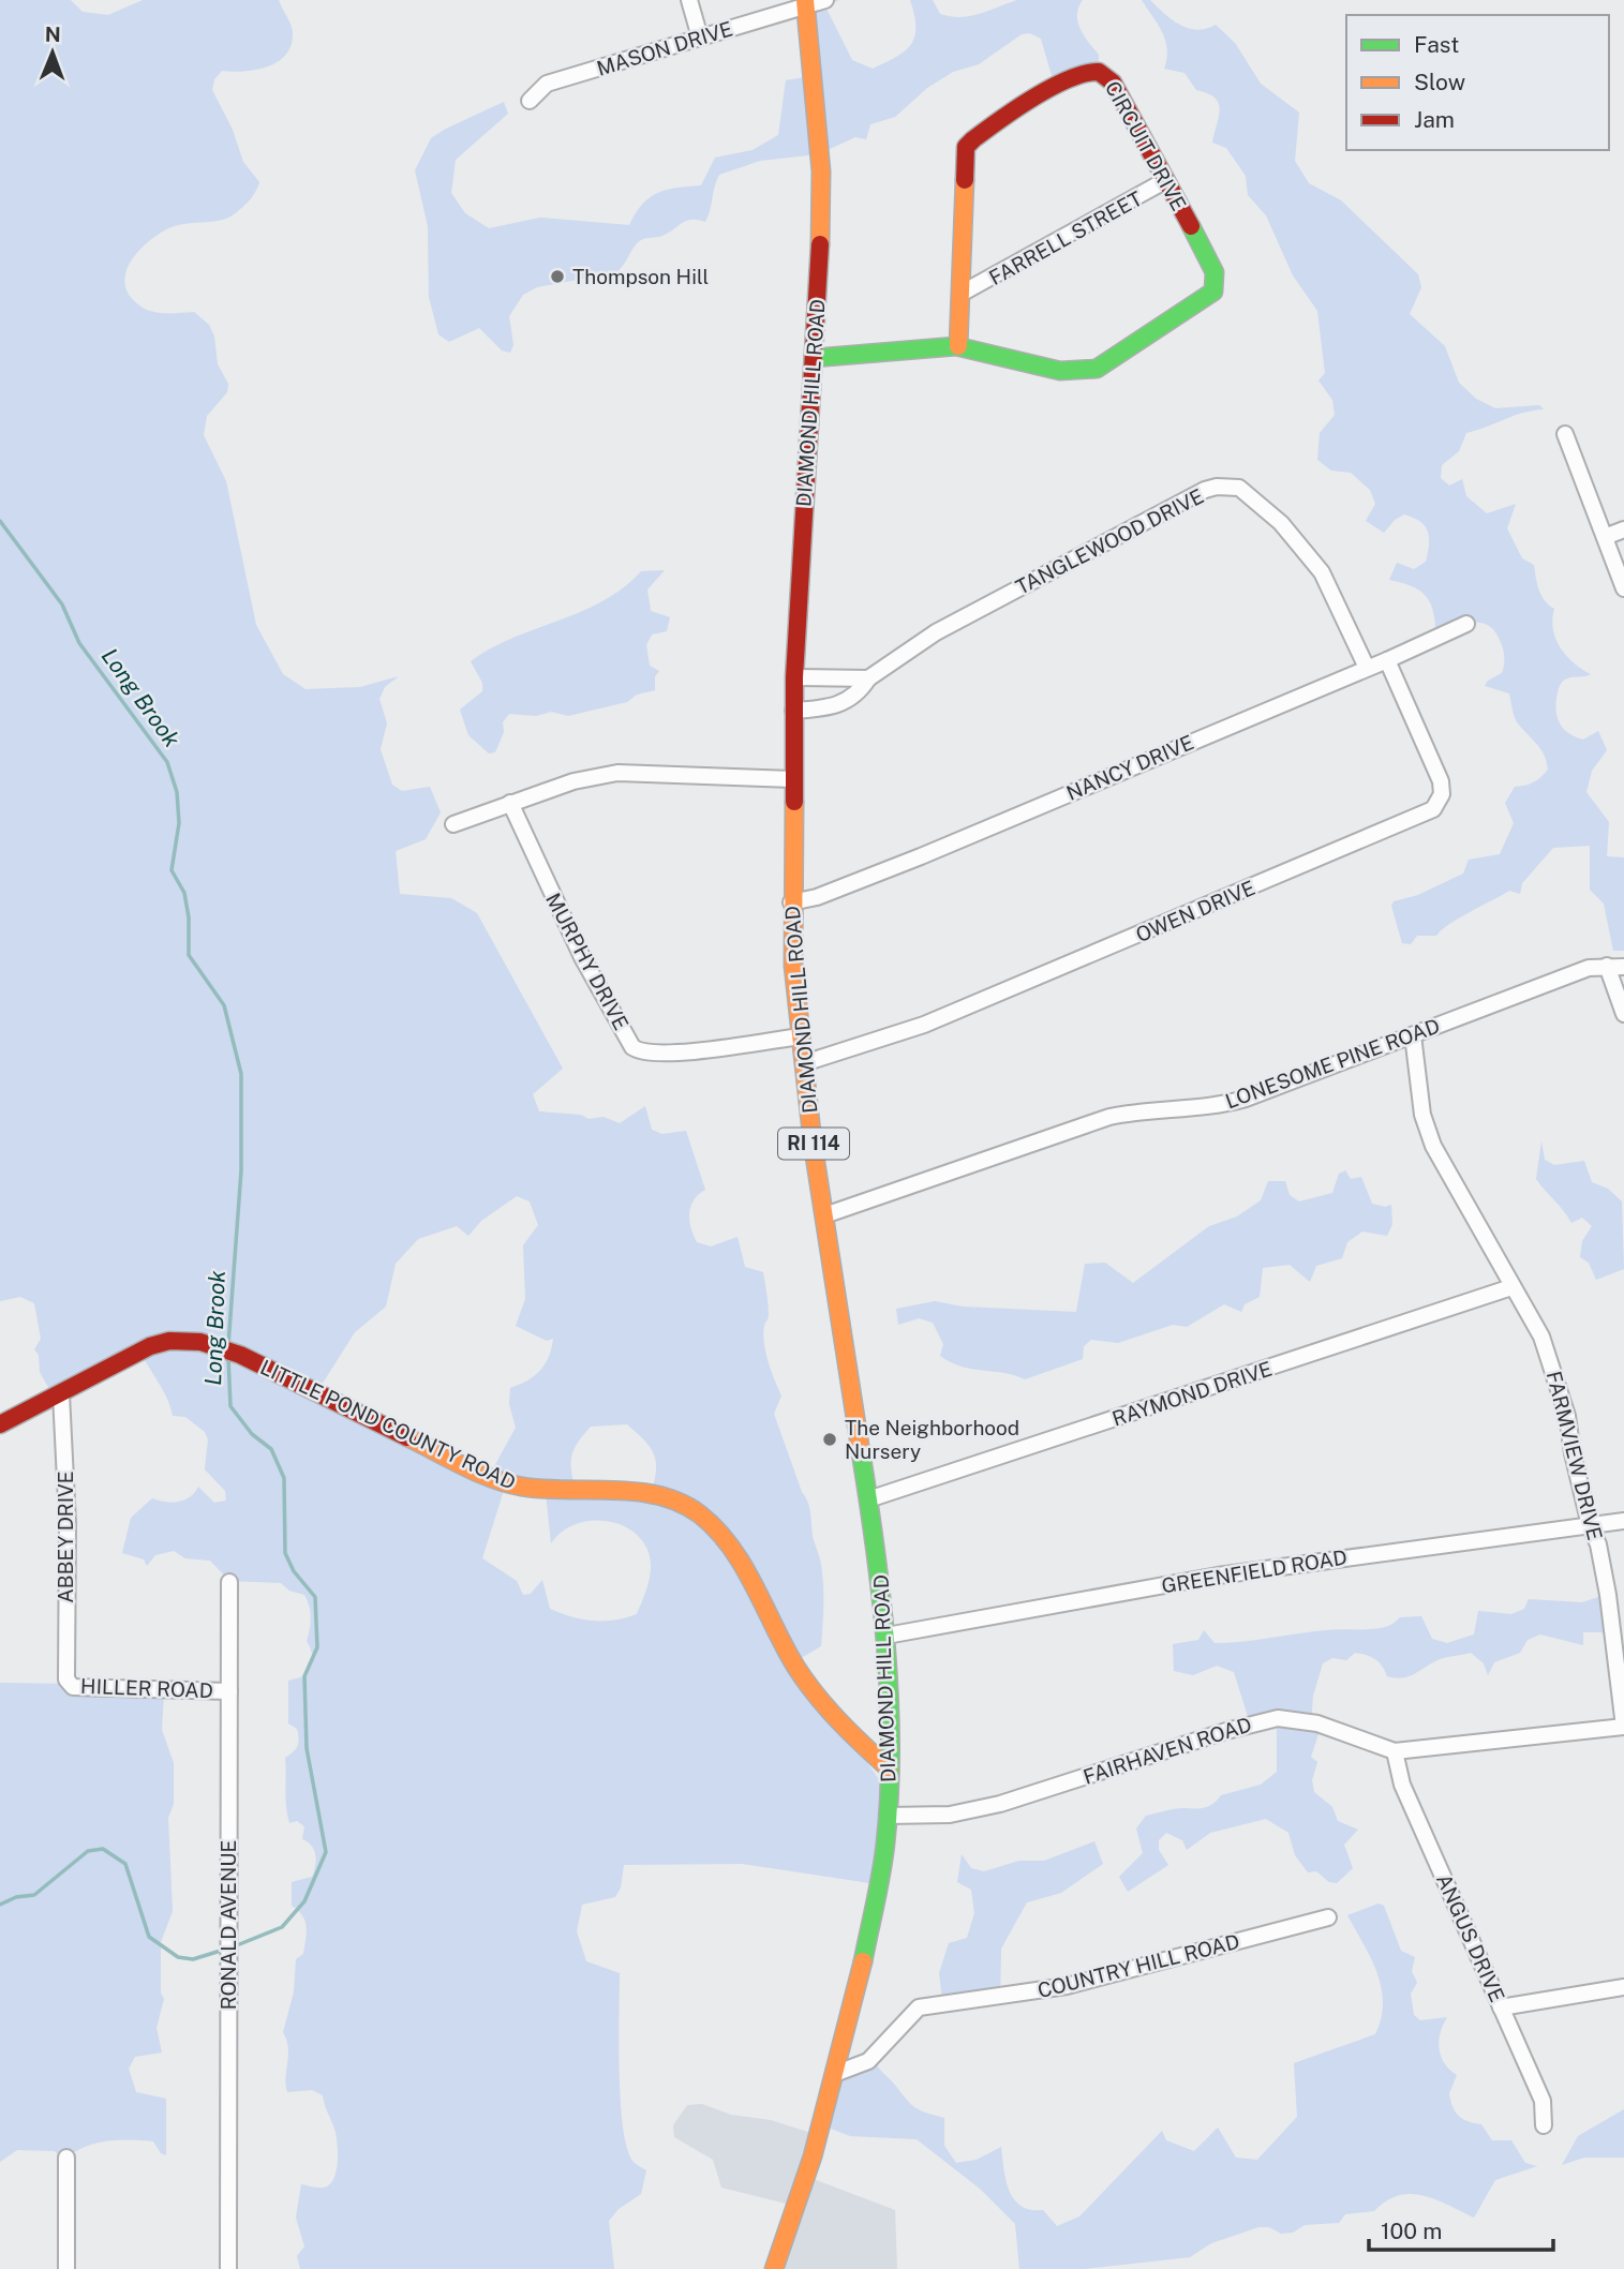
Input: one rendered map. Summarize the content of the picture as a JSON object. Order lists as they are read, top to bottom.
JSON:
{
  "streets": {
    "main road": [
      "CIRCUIT DRIVE",
      "DIAMOND HILL ROAD",
      "RI 114",
      "LITTLE POND COUNTY ROAD"
    ],
    "street": [
      "MASON DRIVE",
      "FARRELL STREET",
      "TANGLEWOOD DRIVE",
      "NANCY DRIVE",
      "OWEN DRIVE",
      "MURPHY DRIVE",
      "LONESOME PINE ROAD",
      "RAYMOND DRIVE",
      "FARMVIEW DRIVE",
      "ABBEY DRIVE",
      "GREENFIELD ROAD",
      "HILLER ROAD",
      "FAIRHAVEN ROAD",
      "RONALD AVENUE",
      "ANGUS DRIVE",
      "COUNTRY HILL ROAD"
    ]
  },
  "crossings": [
    ["MASON DRIVE", "DIAMOND HILL ROAD"],
    ["CIRCUIT DRIVE", "FARRELL STREET"],
    ["CIRCUIT DRIVE", "DIAMOND HILL ROAD"],
    ["DIAMOND HILL ROAD", "TANGLEWOOD DRIVE"],
    ["DIAMOND HILL ROAD", "NANCY DRIVE"],
    ["DIAMOND HILL ROAD", "OWEN DRIVE"],
    ["DIAMOND HILL ROAD", "MURPHY DRIVE"],
    ["DIAMOND HILL ROAD", "LONESOME PINE ROAD"],
    ["DIAMOND HILL ROAD", "RAYMOND DRIVE"],
    ["DIAMOND HILL ROAD", "LITTLE POND COUNTY ROAD"],
    ["DIAMOND HILL ROAD", "GREENFIELD ROAD"],
    ["DIAMOND HILL ROAD", "FAIRHAVEN ROAD"],
    ["DIAMOND HILL ROAD", "COUNTRY HILL ROAD"],
    ["TANGLEWOOD DRIVE", "NANCY DRIVE"],
    ["NANCY DRIVE", "OWEN DRIVE"],
    ["LONESOME PINE ROAD", "FARMVIEW DRIVE"],
    ["RAYMOND DRIVE", "FARMVIEW DRIVE"],
    ["LITTLE POND COUNTY ROAD", "ABBEY DRIVE"],
    ["FARMVIEW DRIVE", "GREENFIELD ROAD"],
    ["FARMVIEW DRIVE", "FAIRHAVEN ROAD"],
    ["ABBEY DRIVE", "HILLER ROAD"],
    ["HILLER ROAD", "RONALD AVENUE"],
    ["FAIRHAVEN ROAD", "ANGUS DRIVE"]
  ],
  "water": ["Long Brook"],
  "places": ["Thompson Hill", "The Neighborhood Nursery"],
  "legend": ["Fast", "Slow", "Jam"],
  "scale_bar": "100 m",
  "north": "top"
}
